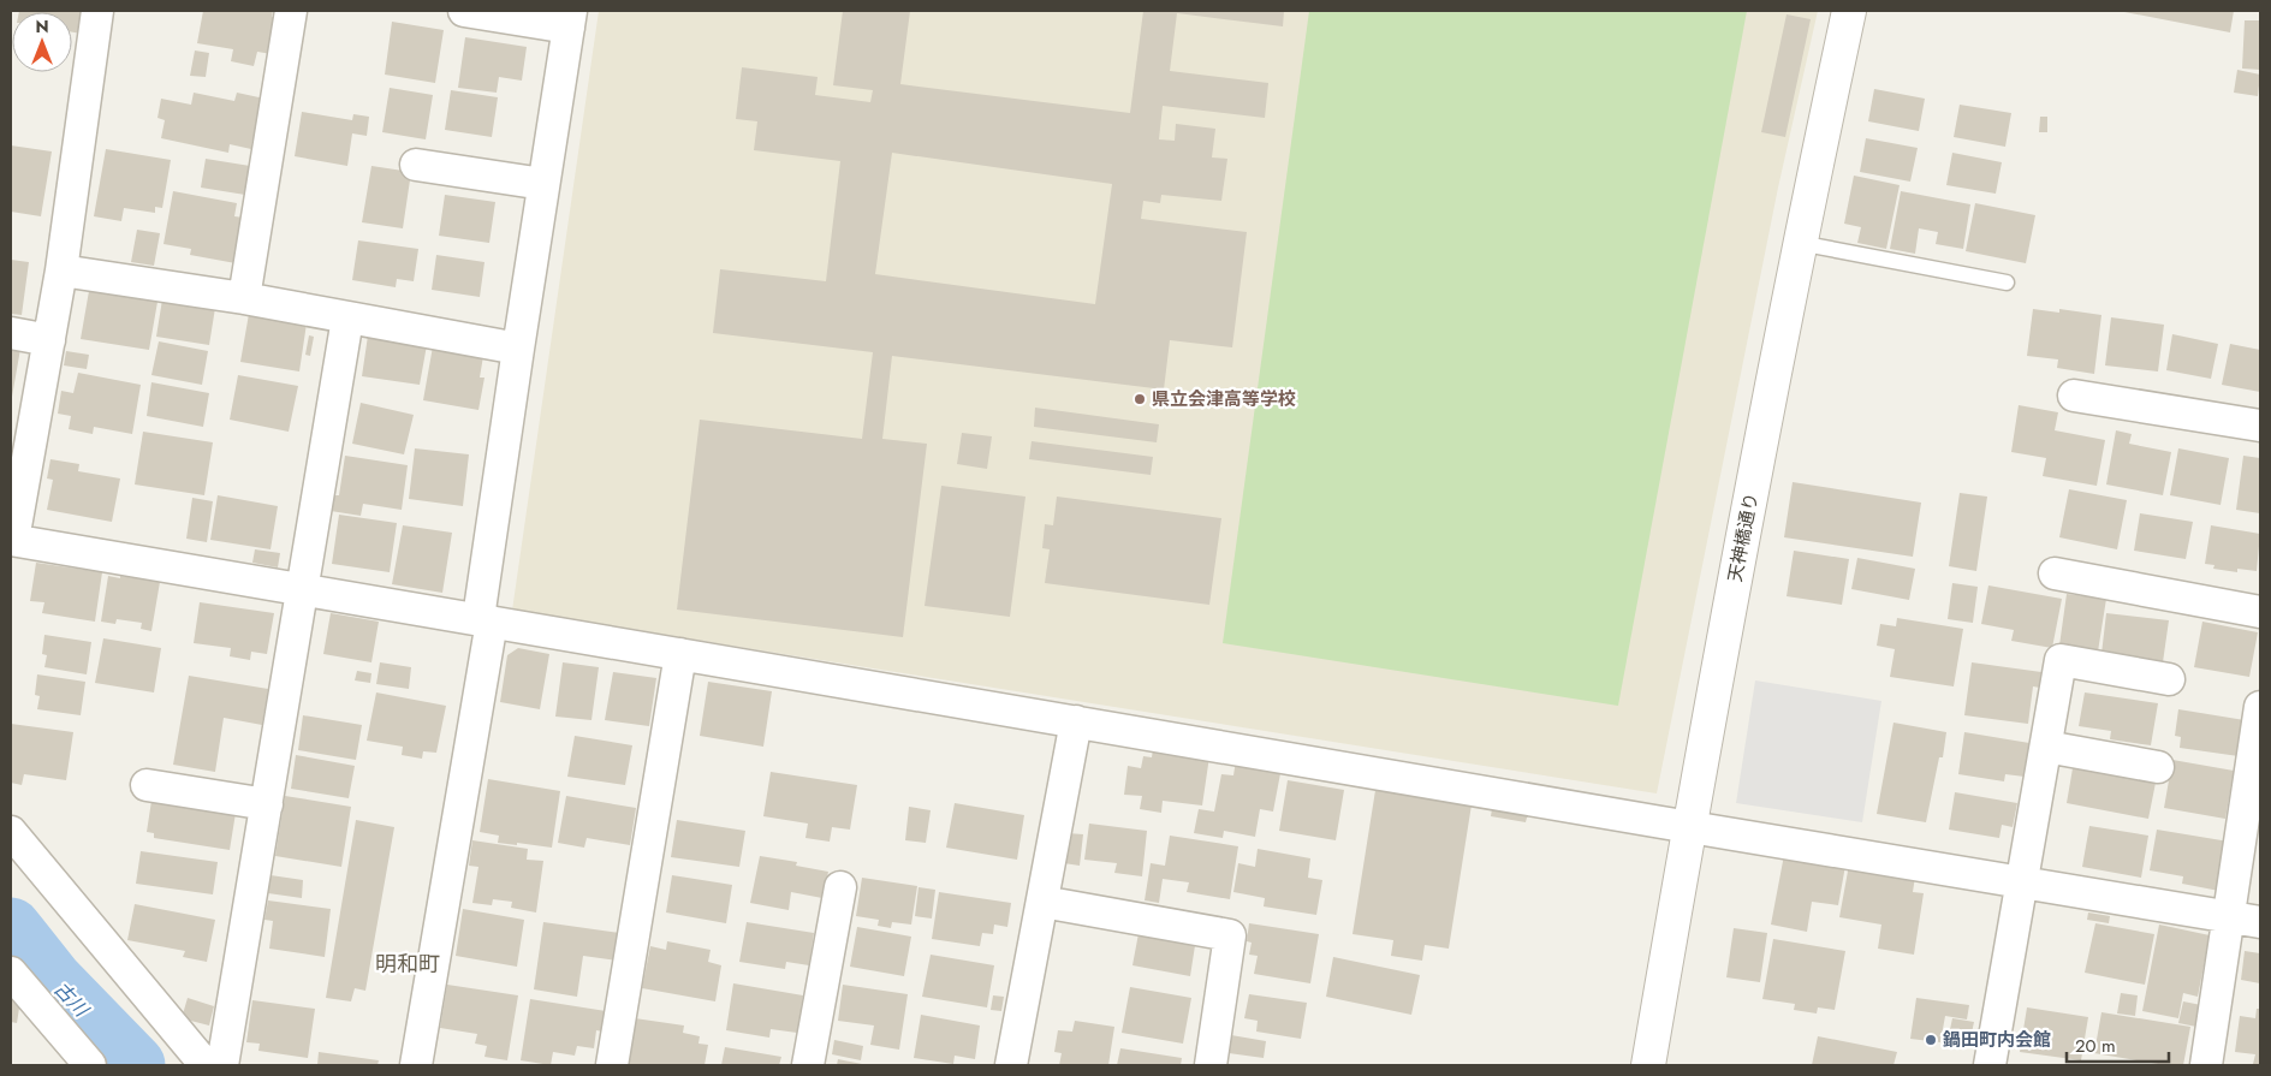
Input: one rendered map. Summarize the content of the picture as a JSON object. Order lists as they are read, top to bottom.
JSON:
{
  "streets": {
    "street": ["天神橋通り"]
  },
  "districts": ["明和町"],
  "water": ["古川"],
  "places": ["県立会津高等学校", "鍋田町内会館"],
  "scale_bar": "20 m",
  "north": "top"
}
